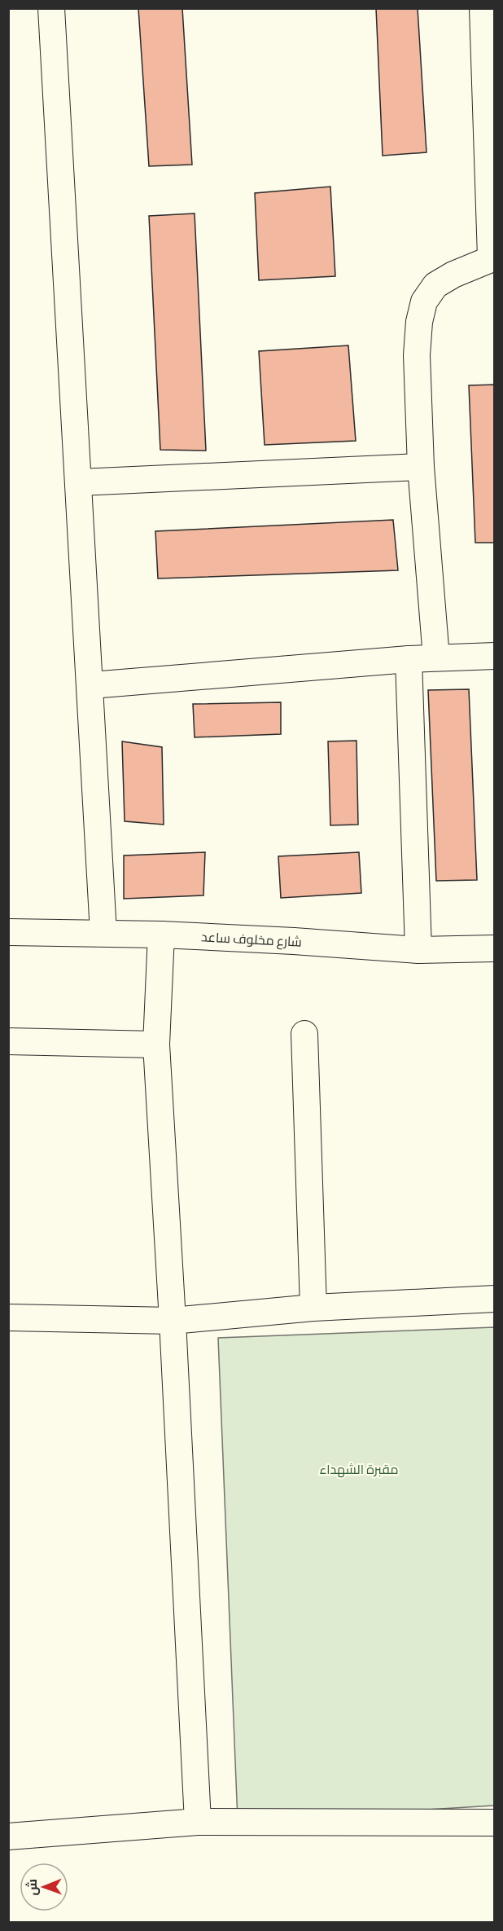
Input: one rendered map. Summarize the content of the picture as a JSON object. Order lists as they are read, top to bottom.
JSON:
{
  "streets": {
    "street": ["شارع مخلوف ساعد"]
  },
  "parks": ["مقبرة الشهداء"],
  "north": "left"
}
